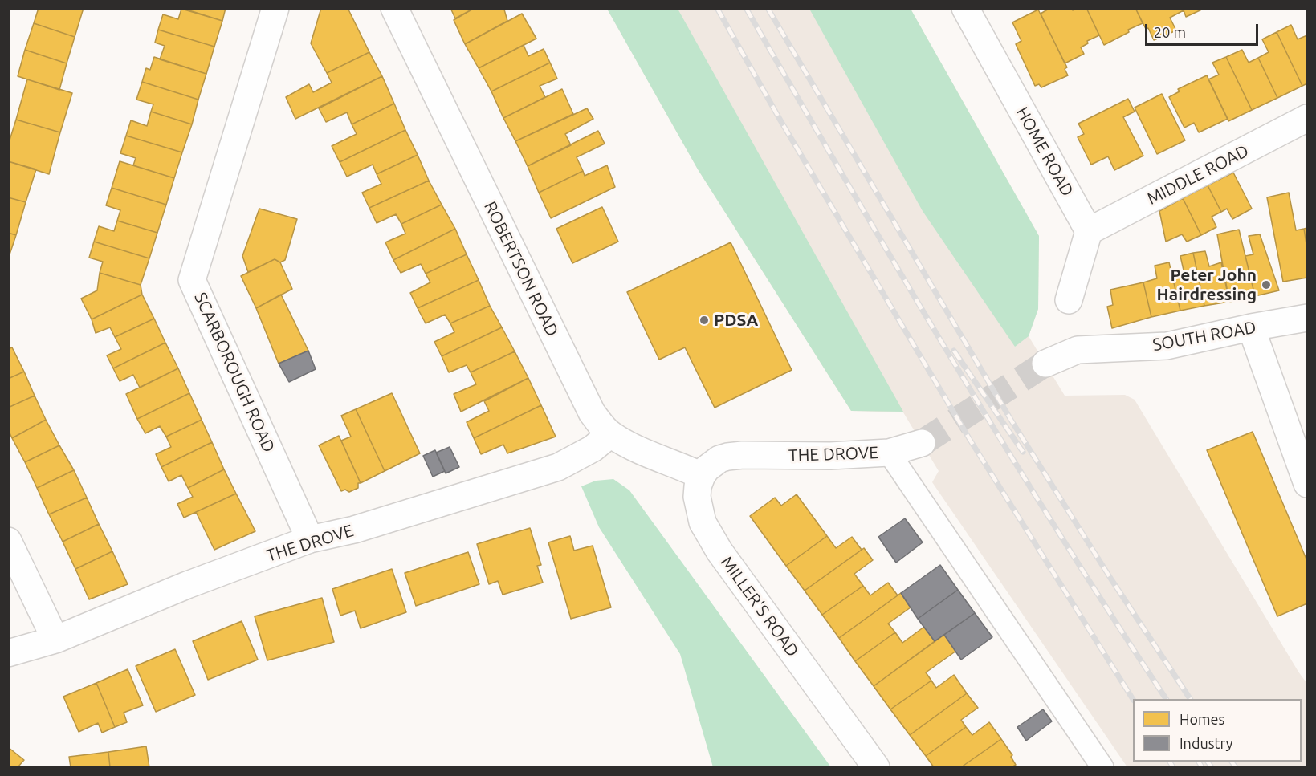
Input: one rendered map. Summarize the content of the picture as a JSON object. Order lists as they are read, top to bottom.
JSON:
{
  "streets": {
    "street": [
      "HOME ROAD",
      "MIDDLE ROAD",
      "ROBERTSON ROAD",
      "SOUTH ROAD",
      "SCARBOROUGH ROAD",
      "THE DROVE",
      "MILLER'S ROAD"
    ]
  },
  "crossings": [
    ["HOME ROAD", "MIDDLE ROAD"],
    ["ROBERTSON ROAD", "THE DROVE"],
    ["ROBERTSON ROAD", "MILLER'S ROAD"],
    ["SCARBOROUGH ROAD", "THE DROVE"],
    ["THE DROVE", "MILLER'S ROAD"]
  ],
  "places": ["Peter John Hairdressing", "PDSA"],
  "legend": ["Homes", "Industry"],
  "scale_bar": "20 m"
}
